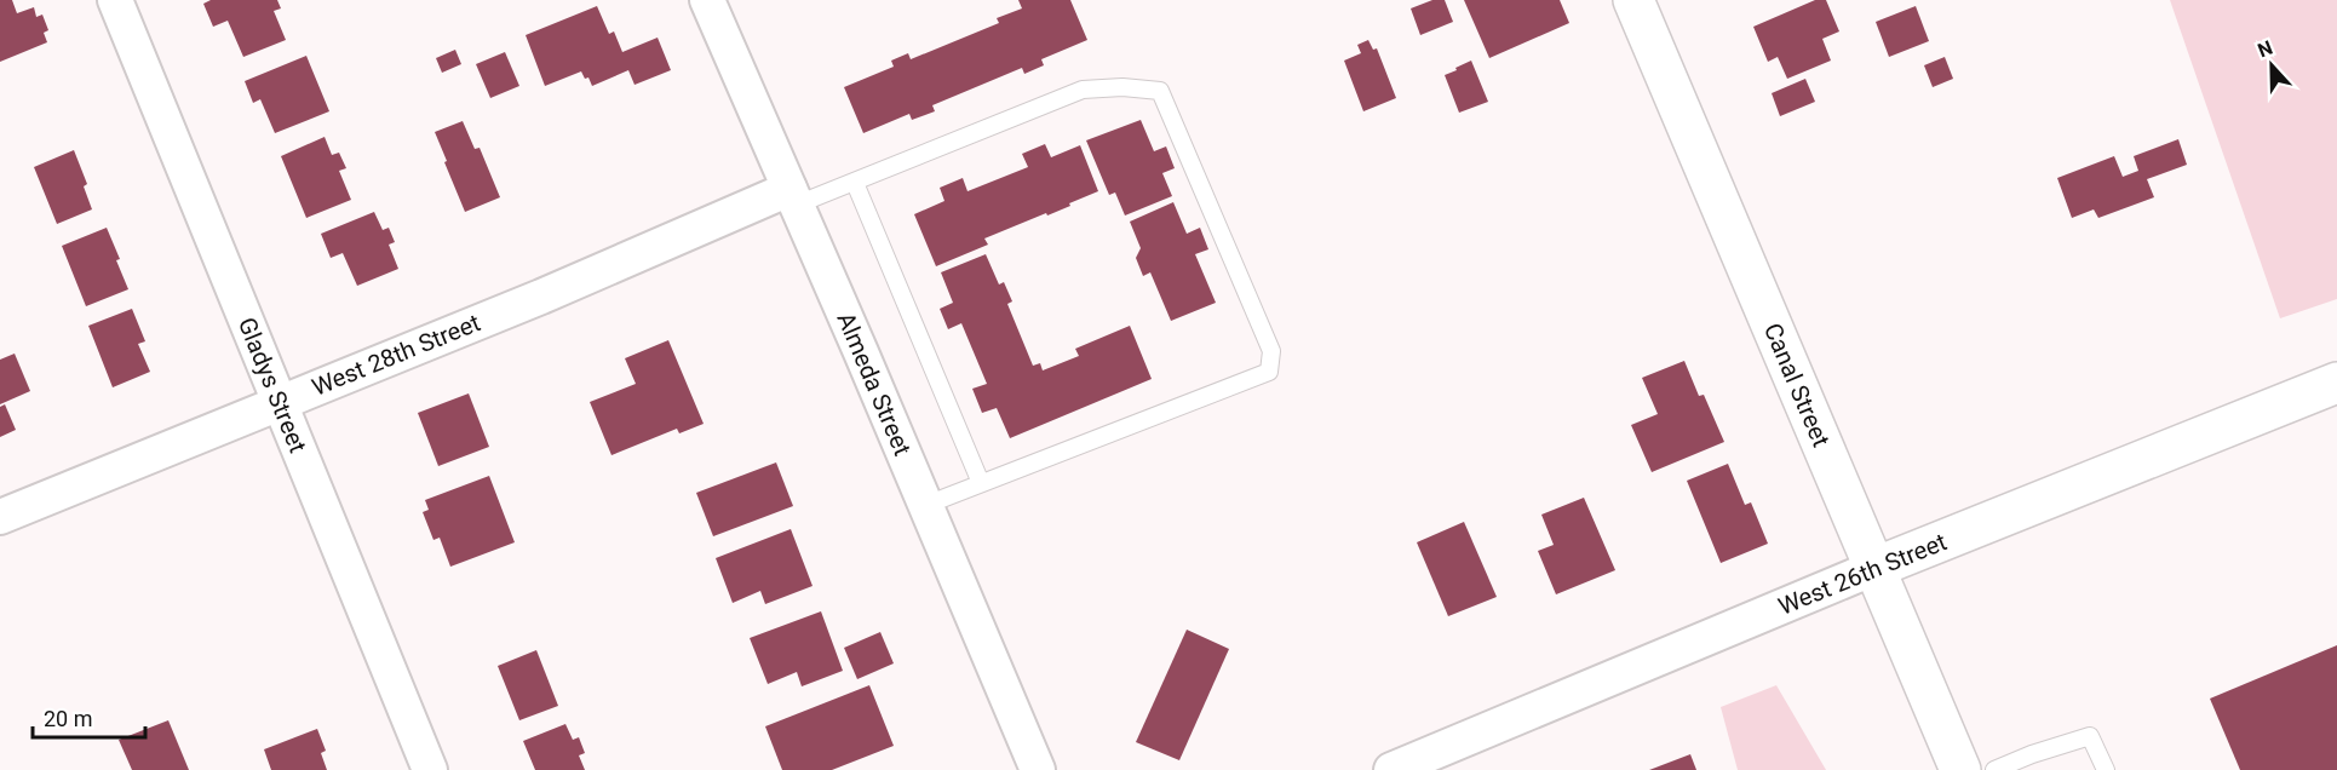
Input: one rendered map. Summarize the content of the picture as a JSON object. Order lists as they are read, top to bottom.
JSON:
{
  "streets": {
    "street": [
      "West 28th Street",
      "Almeda Street",
      "Gladys Street",
      "Canal Street",
      "West 26th Street"
    ]
  },
  "crossings": [
    ["West 28th Street", "Almeda Street"],
    ["West 28th Street", "Gladys Street"],
    ["Canal Street", "West 26th Street"]
  ],
  "scale_bar": "20 m",
  "north": "top"
}
